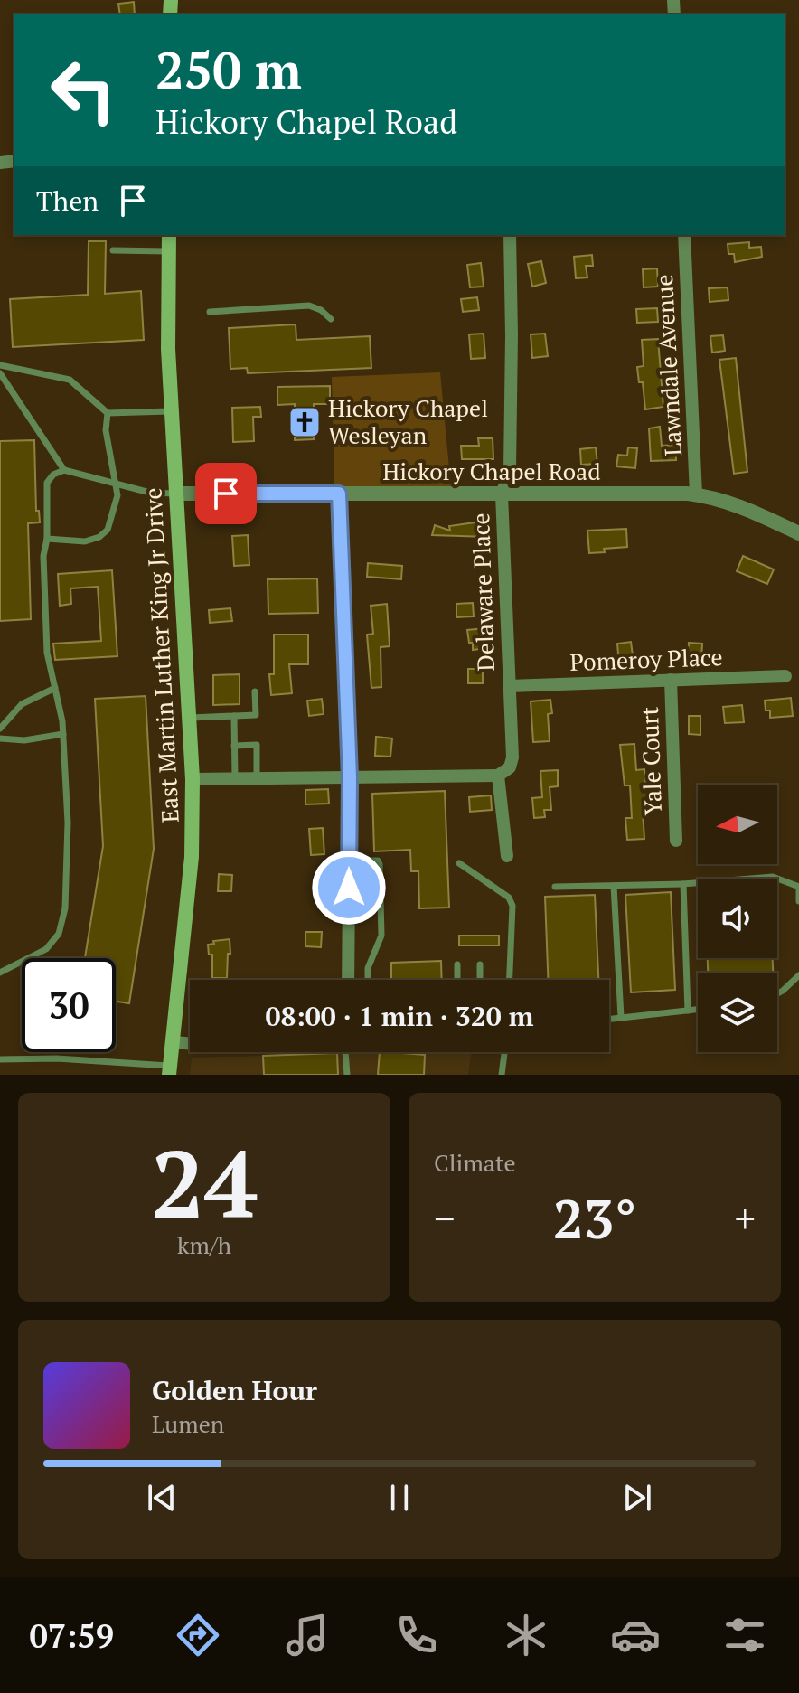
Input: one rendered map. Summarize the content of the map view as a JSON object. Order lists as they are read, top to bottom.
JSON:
{
  "streets": {
    "main road": ["East Martin Luther King Jr Drive"],
    "street": [
      "Lawndale Avenue",
      "Hickory Chapel Road",
      "Delaware Place",
      "Pomeroy Place",
      "Yale Court"
    ]
  },
  "crossings": [
    ["Lawndale Avenue", "Hickory Chapel Road"],
    ["Hickory Chapel Road", "Delaware Place"],
    ["Hickory Chapel Road", "East Martin Luther King Jr Drive"],
    ["Delaware Place", "Pomeroy Place"],
    ["Pomeroy Place", "Yale Court"]
  ],
  "places": {
    "church": ["Hickory Chapel Wesleyan"]
  },
  "north": "left",
  "page": {
    "turn": ["250 m", "Hickory Chapel Road"],
    "then": "Then",
    "limit": "30",
    "trip": "08:00 · 1 min · 320 m",
    "tile": [
      ["24", "km/h"],
      "Climate"
    ],
    "heat": ["−", "23°", "+"],
    "song": ["Golden Hour", "Lumen"],
    "tabs": "07:59"
  }
}
